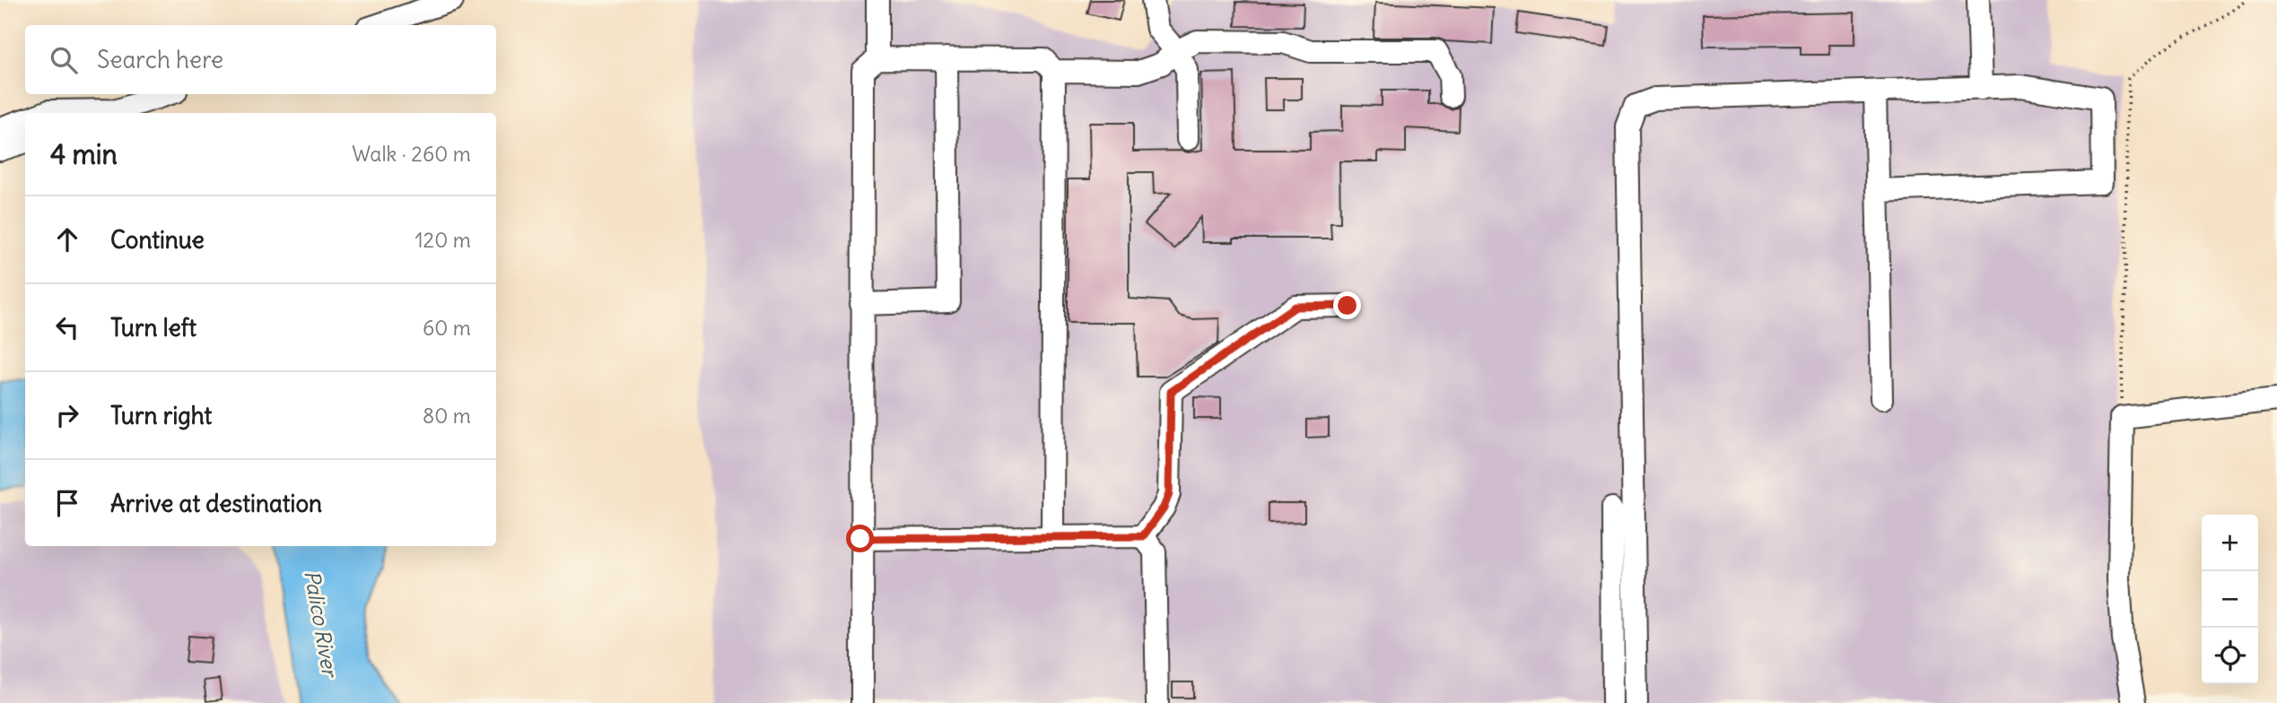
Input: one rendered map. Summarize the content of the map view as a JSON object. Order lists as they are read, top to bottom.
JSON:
{
  "water": ["Palico River"],
  "page": {
    "search": "Search here",
    "heading": ["4 min", "Walk · 260 m"],
    "list": [
      ["Continue", "120 m"],
      ["Turn left", "60 m"],
      ["Turn right", "80 m"],
      "Arrive at destination"
    ],
    "map_buttons": ["+", "−"]
  }
}
